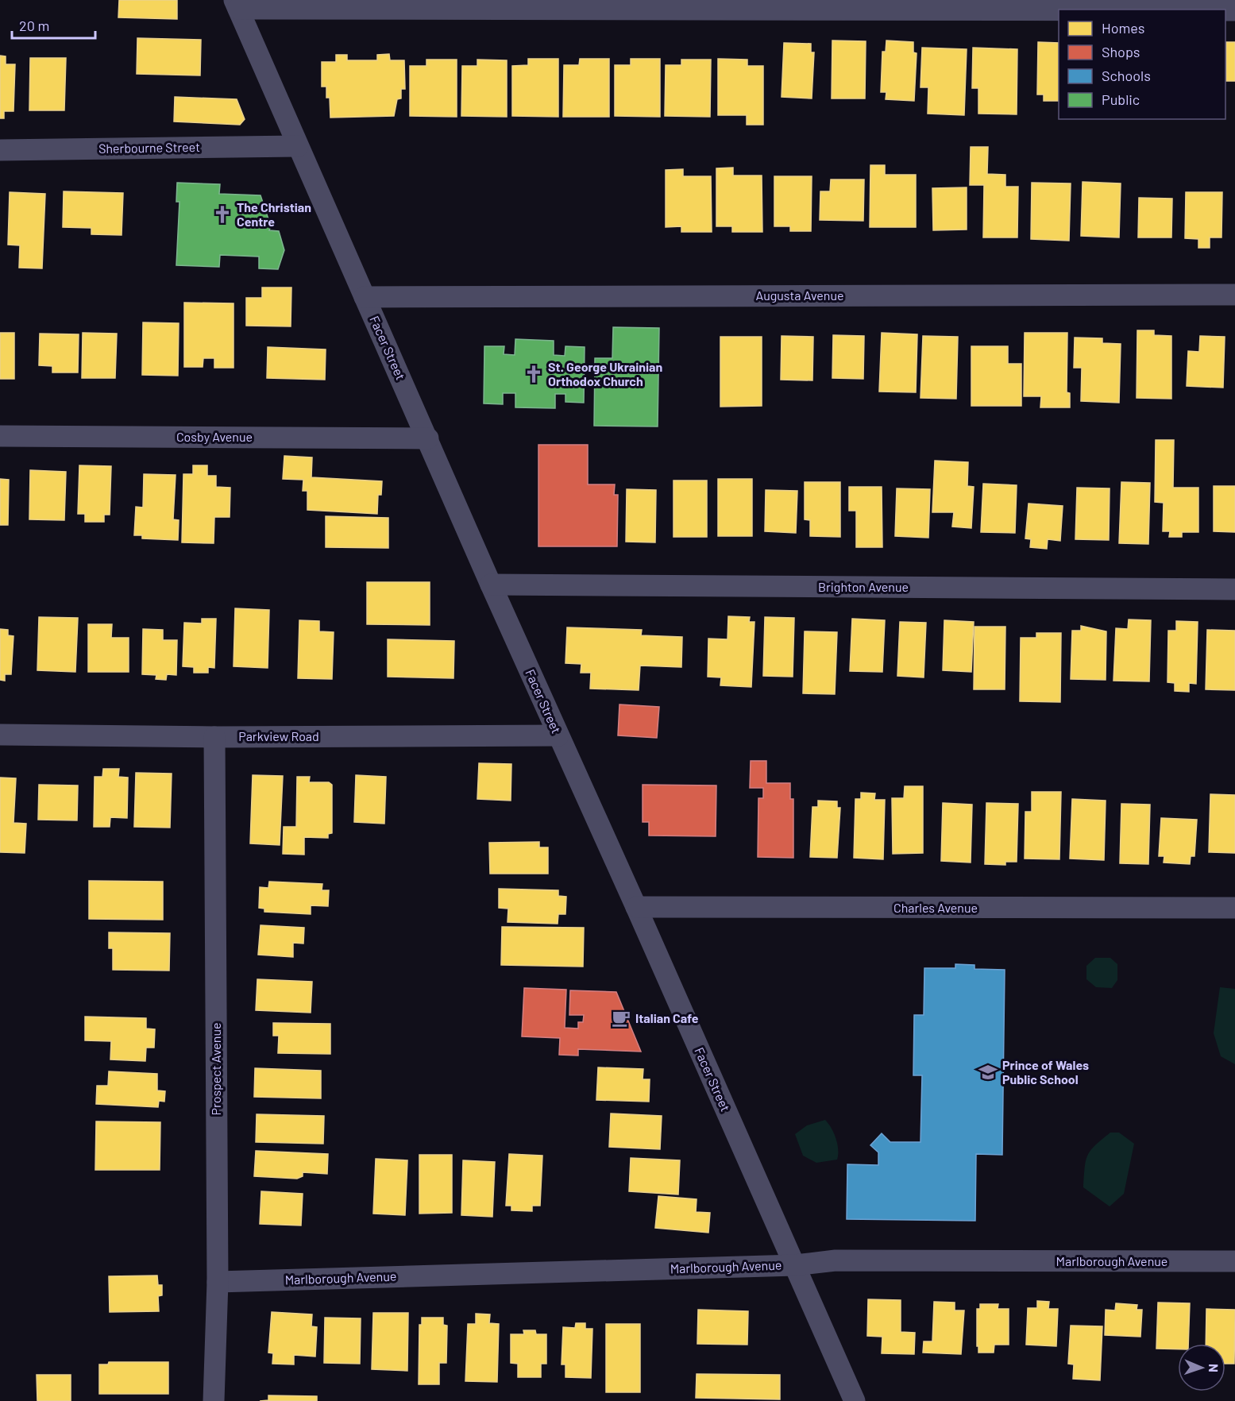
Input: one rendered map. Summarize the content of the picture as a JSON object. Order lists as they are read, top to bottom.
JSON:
{
  "streets": {
    "street": [
      "Sherbourne Street",
      "Augusta Avenue",
      "Facer Street",
      "Cosby Avenue",
      "Brighton Avenue",
      "Parkview Road",
      "Charles Avenue",
      "Prospect Avenue",
      "Marlborough Avenue"
    ]
  },
  "crossings": [
    ["Sherbourne Street", "Facer Street"],
    ["Augusta Avenue", "Facer Street"],
    ["Facer Street", "Cosby Avenue"],
    ["Facer Street", "Brighton Avenue"],
    ["Facer Street", "Parkview Road"],
    ["Facer Street", "Charles Avenue"],
    ["Facer Street", "Marlborough Avenue"],
    ["Parkview Road", "Prospect Avenue"],
    ["Prospect Avenue", "Marlborough Avenue"]
  ],
  "places": {
    "church": ["The Christian Centre", "St. George Ukrainian Orthodox Church"],
    "cafe": ["Italian Cafe"],
    "school or university": ["Prince of Wales Public School"]
  },
  "legend": [
    "Homes",
    "Shops",
    "Schools",
    "Public"
  ],
  "scale_bar": "20 m",
  "north": "right"
}
